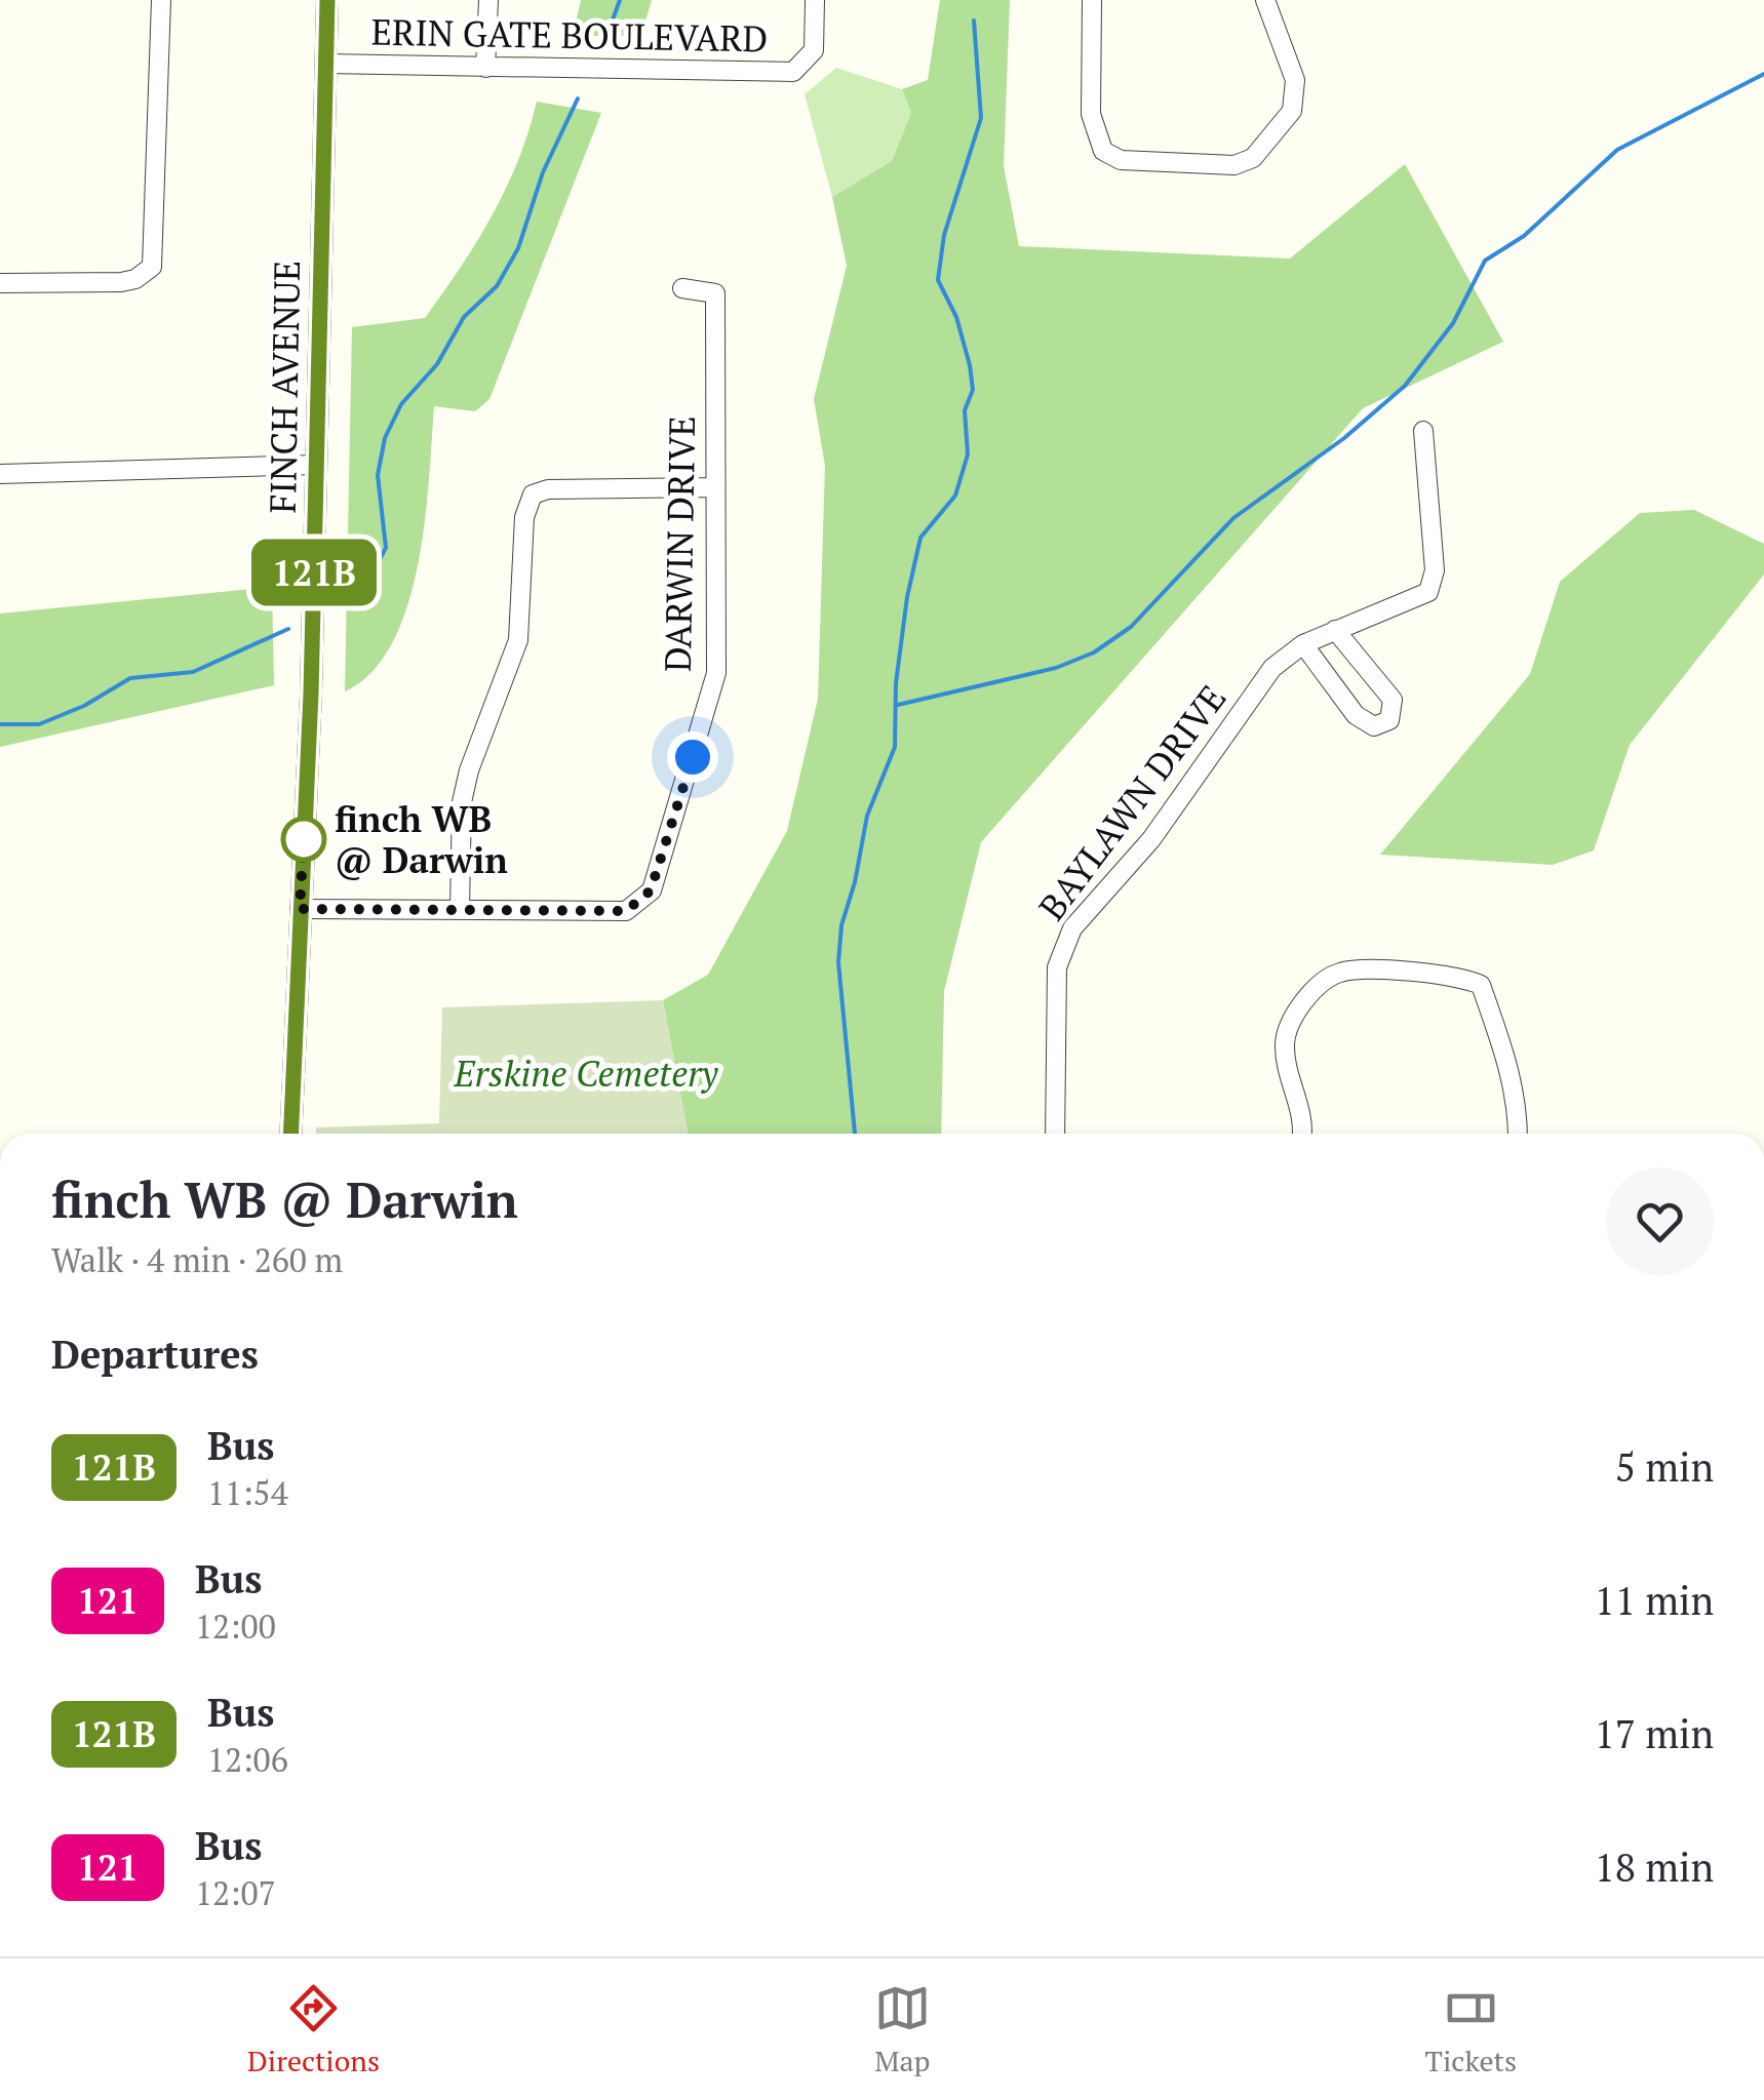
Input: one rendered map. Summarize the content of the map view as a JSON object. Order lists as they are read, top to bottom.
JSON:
{
  "streets": {
    "main road": ["FINCH AVENUE"],
    "street": ["ERIN GATE BOULEVARD", "DARWIN DRIVE", "BAYLAWN DRIVE"]
  },
  "crossings": [
    ["ERIN GATE BOULEVARD", "FINCH AVENUE"],
    ["FINCH AVENUE", "DARWIN DRIVE"]
  ],
  "parks": ["Erskine Cemetery"],
  "places": ["finch WB @ Darwin"],
  "lines": ["bus line 121B"],
  "page": {
    "on_map": "121B",
    "heading": [
      ["finch WB @ Darwin", "Walk · 4 min · 260 m"],
      "Departures"
    ],
    "list": [
      {
        "mark": "121B",
        "name": "Bus",
        "note": "11:54",
        "value": "5 min"
      },
      {
        "mark": "121",
        "name": "Bus",
        "note": "12:00",
        "value": "11 min"
      },
      {
        "mark": "121B",
        "name": "Bus",
        "note": "12:06",
        "value": "17 min"
      },
      {
        "mark": "121",
        "name": "Bus",
        "note": "12:07",
        "value": "18 min"
      }
    ],
    "tabs": ["Directions", "Map", "Tickets"]
  }
}
